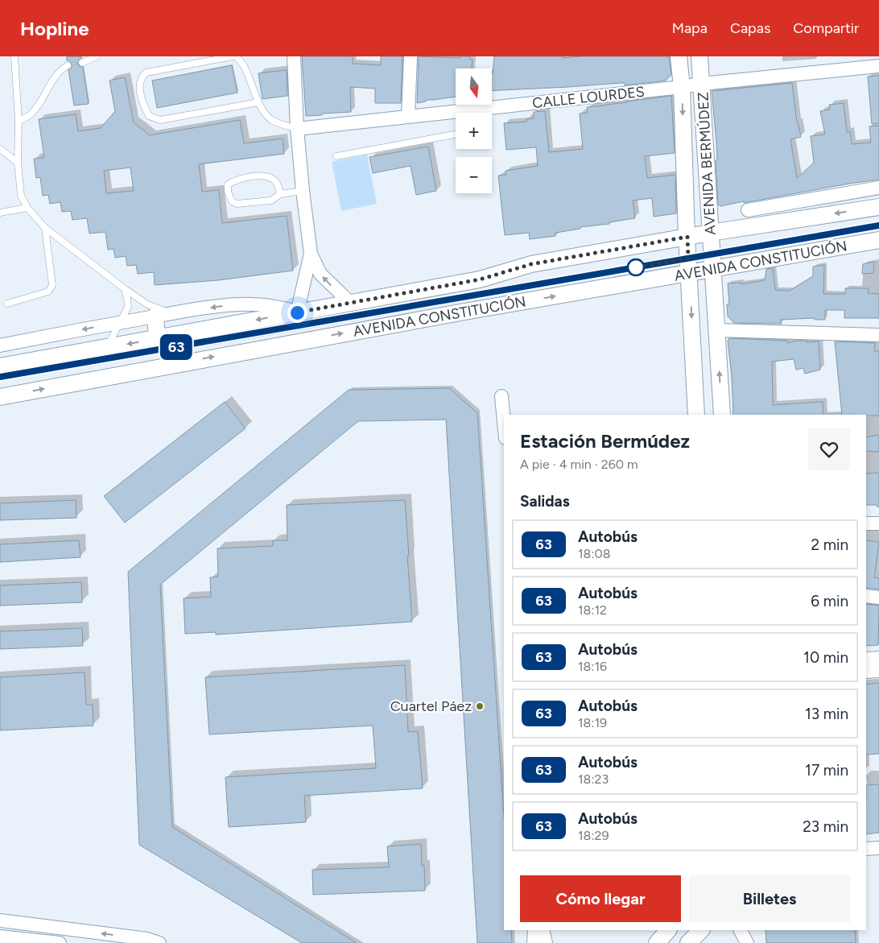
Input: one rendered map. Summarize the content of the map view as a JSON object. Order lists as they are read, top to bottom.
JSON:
{
  "streets": {
    "street": ["CALLE LOURDES", "AVENIDA BERMÚDEZ", "AVENIDA CONSTITUCIÓN"]
  },
  "crossings": [
    ["CALLE LOURDES", "AVENIDA BERMÚDEZ"],
    ["AVENIDA BERMÚDEZ", "AVENIDA CONSTITUCIÓN"]
  ],
  "places": ["Cuartel Páez"],
  "lines": ["bus line 63"],
  "north": "bottom",
  "page": {
    "header": "Hopline",
    "nav": ["Mapa", "Capas", "Compartir"],
    "on_map": "63",
    "map_buttons": ["+", "−"],
    "heading": [
      ["Estación Bermúdez", "A pie · 4 min · 260 m"],
      "Salidas"
    ],
    "list": [
      {
        "mark": "63",
        "name": "Autobús",
        "note": "18:08",
        "value": "2 min"
      },
      {
        "mark": "63",
        "name": "Autobús",
        "note": "18:12",
        "value": "6 min"
      },
      {
        "mark": "63",
        "name": "Autobús",
        "note": "18:16",
        "value": "10 min"
      },
      {
        "mark": "63",
        "name": "Autobús",
        "note": "18:19",
        "value": "13 min"
      },
      {
        "mark": "63",
        "name": "Autobús",
        "note": "18:23",
        "value": "17 min"
      },
      {
        "mark": "63",
        "name": "Autobús",
        "note": "18:29",
        "value": "23 min"
      }
    ],
    "buttons": ["Cómo llegar", "Billetes"]
  }
}
